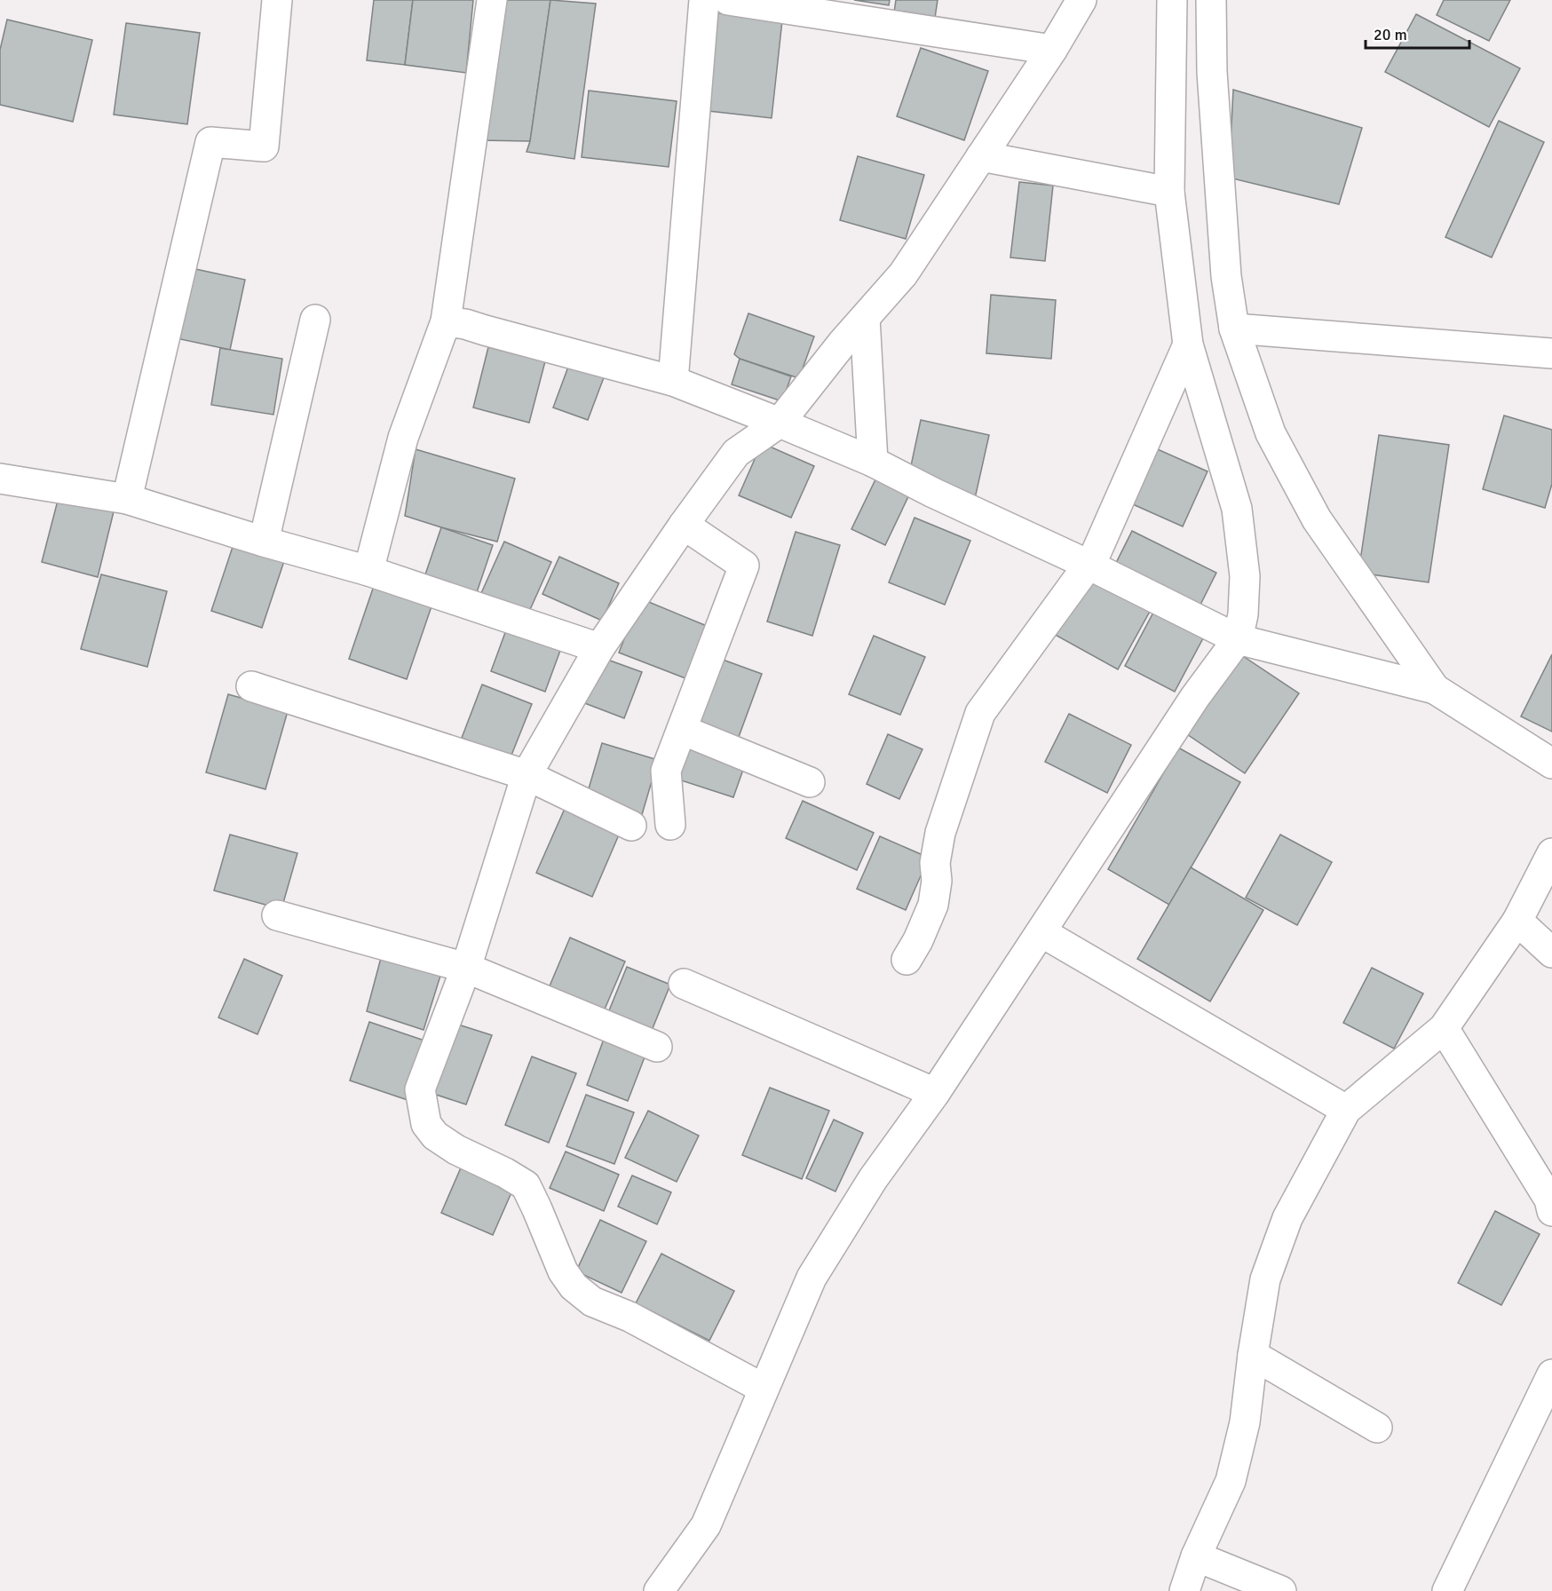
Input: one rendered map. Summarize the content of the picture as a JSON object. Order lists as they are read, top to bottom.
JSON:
{
  "scale_bar": "20 m"
}
